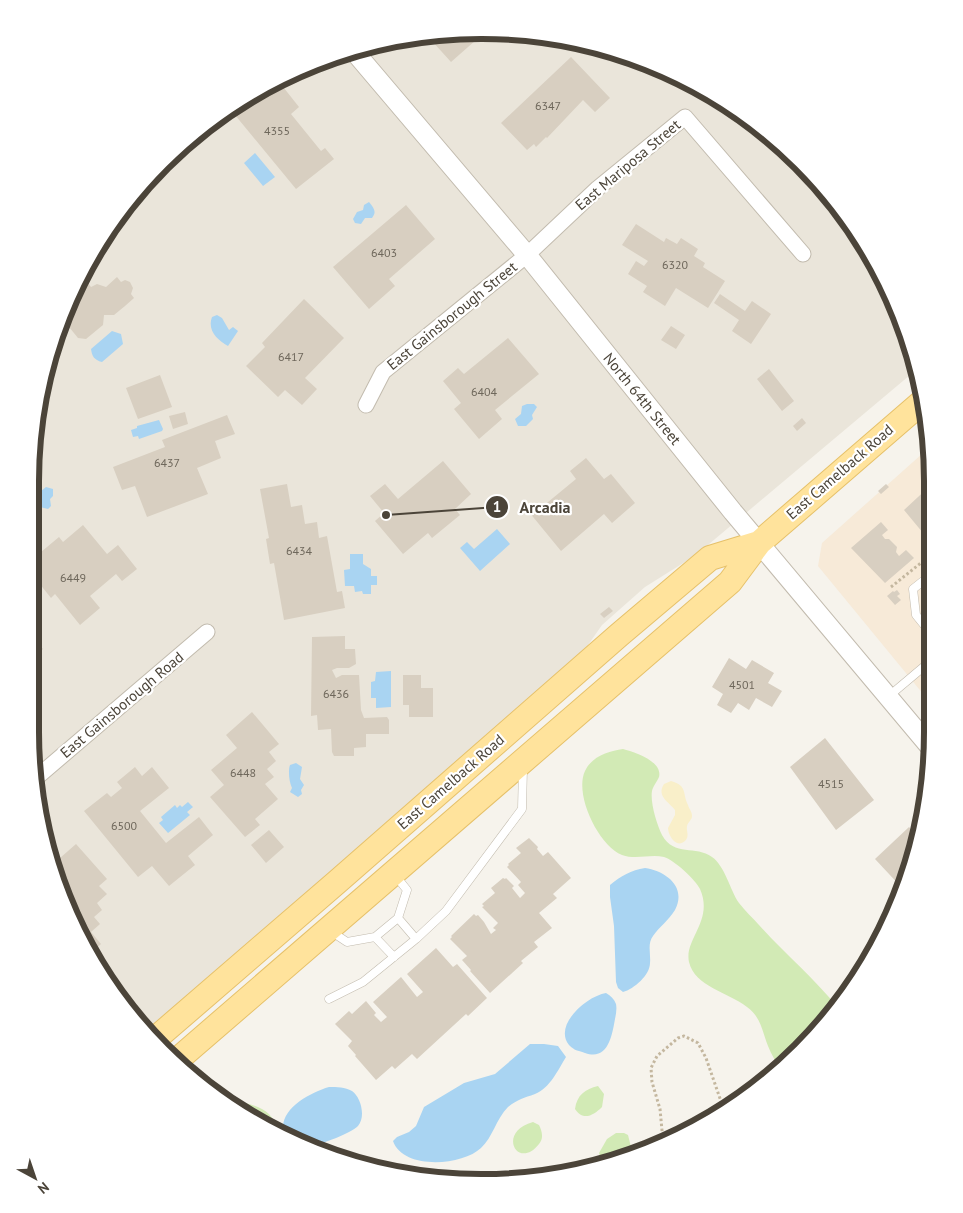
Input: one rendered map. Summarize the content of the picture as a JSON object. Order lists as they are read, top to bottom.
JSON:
{
  "streets": {
    "main road": ["East Camelback Road"],
    "street": [
      "East Mariposa Street",
      "East Gainsborough Street",
      "North 64th Street",
      "East Gainsborough Road"
    ]
  },
  "crossings": [
    ["East Mariposa Street", "East Gainsborough Street"],
    ["East Mariposa Street", "North 64th Street"],
    ["East Gainsborough Street", "North 64th Street"],
    ["North 64th Street", "East Camelback Road"]
  ],
  "places": ["Arcadia"],
  "house_numbers": [
    "6347",
    "4355",
    "6403",
    "6320",
    "6417",
    "6404",
    "6437",
    "6434",
    "6449",
    "4501",
    "6436",
    "6448",
    "4515",
    "6500"
  ],
  "north": "bottom right"
}
